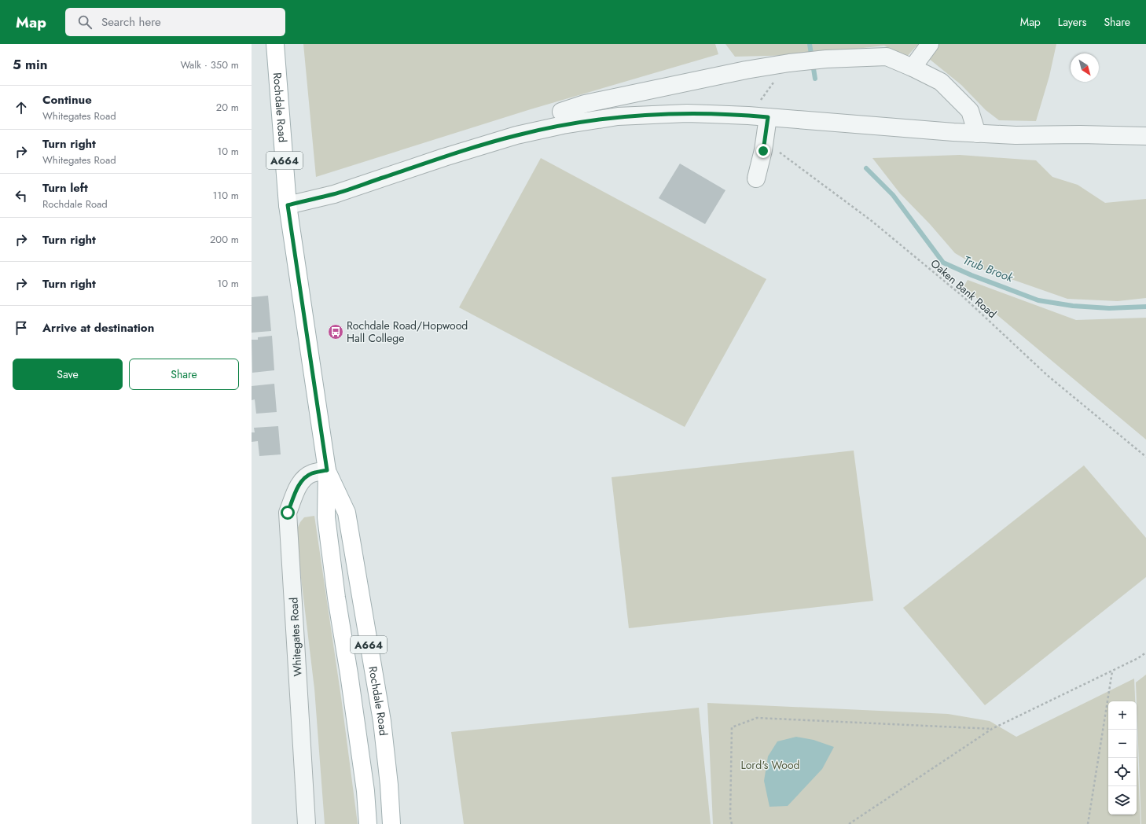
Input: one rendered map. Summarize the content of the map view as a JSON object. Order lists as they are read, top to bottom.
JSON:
{
  "streets": {
    "main road": ["Rochdale Road", "A664"],
    "street": ["Whitegates Road"],
    "path": ["Oaken Bank Road"]
  },
  "crossings": [
    ["Rochdale Road", "Whitegates Road"]
  ],
  "water": ["Trub Brook"],
  "parks": ["Lord's Wood"],
  "places": {
    "bus stop": ["Rochdale Road/Hopwood Hall College"]
  },
  "north": "bottom right",
  "page": {
    "header": "Map",
    "search": "Search here",
    "nav": ["Map", "Layers", "Share"],
    "heading": ["5 min", "Walk · 350 m"],
    "list": [
      ["Continue", "Whitegates Road", "20 m"],
      ["Turn right", "Whitegates Road", "10 m"],
      ["Turn left", "Rochdale Road", "110 m"],
      ["Turn right", "200 m"],
      ["Turn right", "10 m"],
      "Arrive at destination"
    ],
    "buttons": ["Save", "Share"],
    "map_buttons": ["+", "−"]
  }
}
